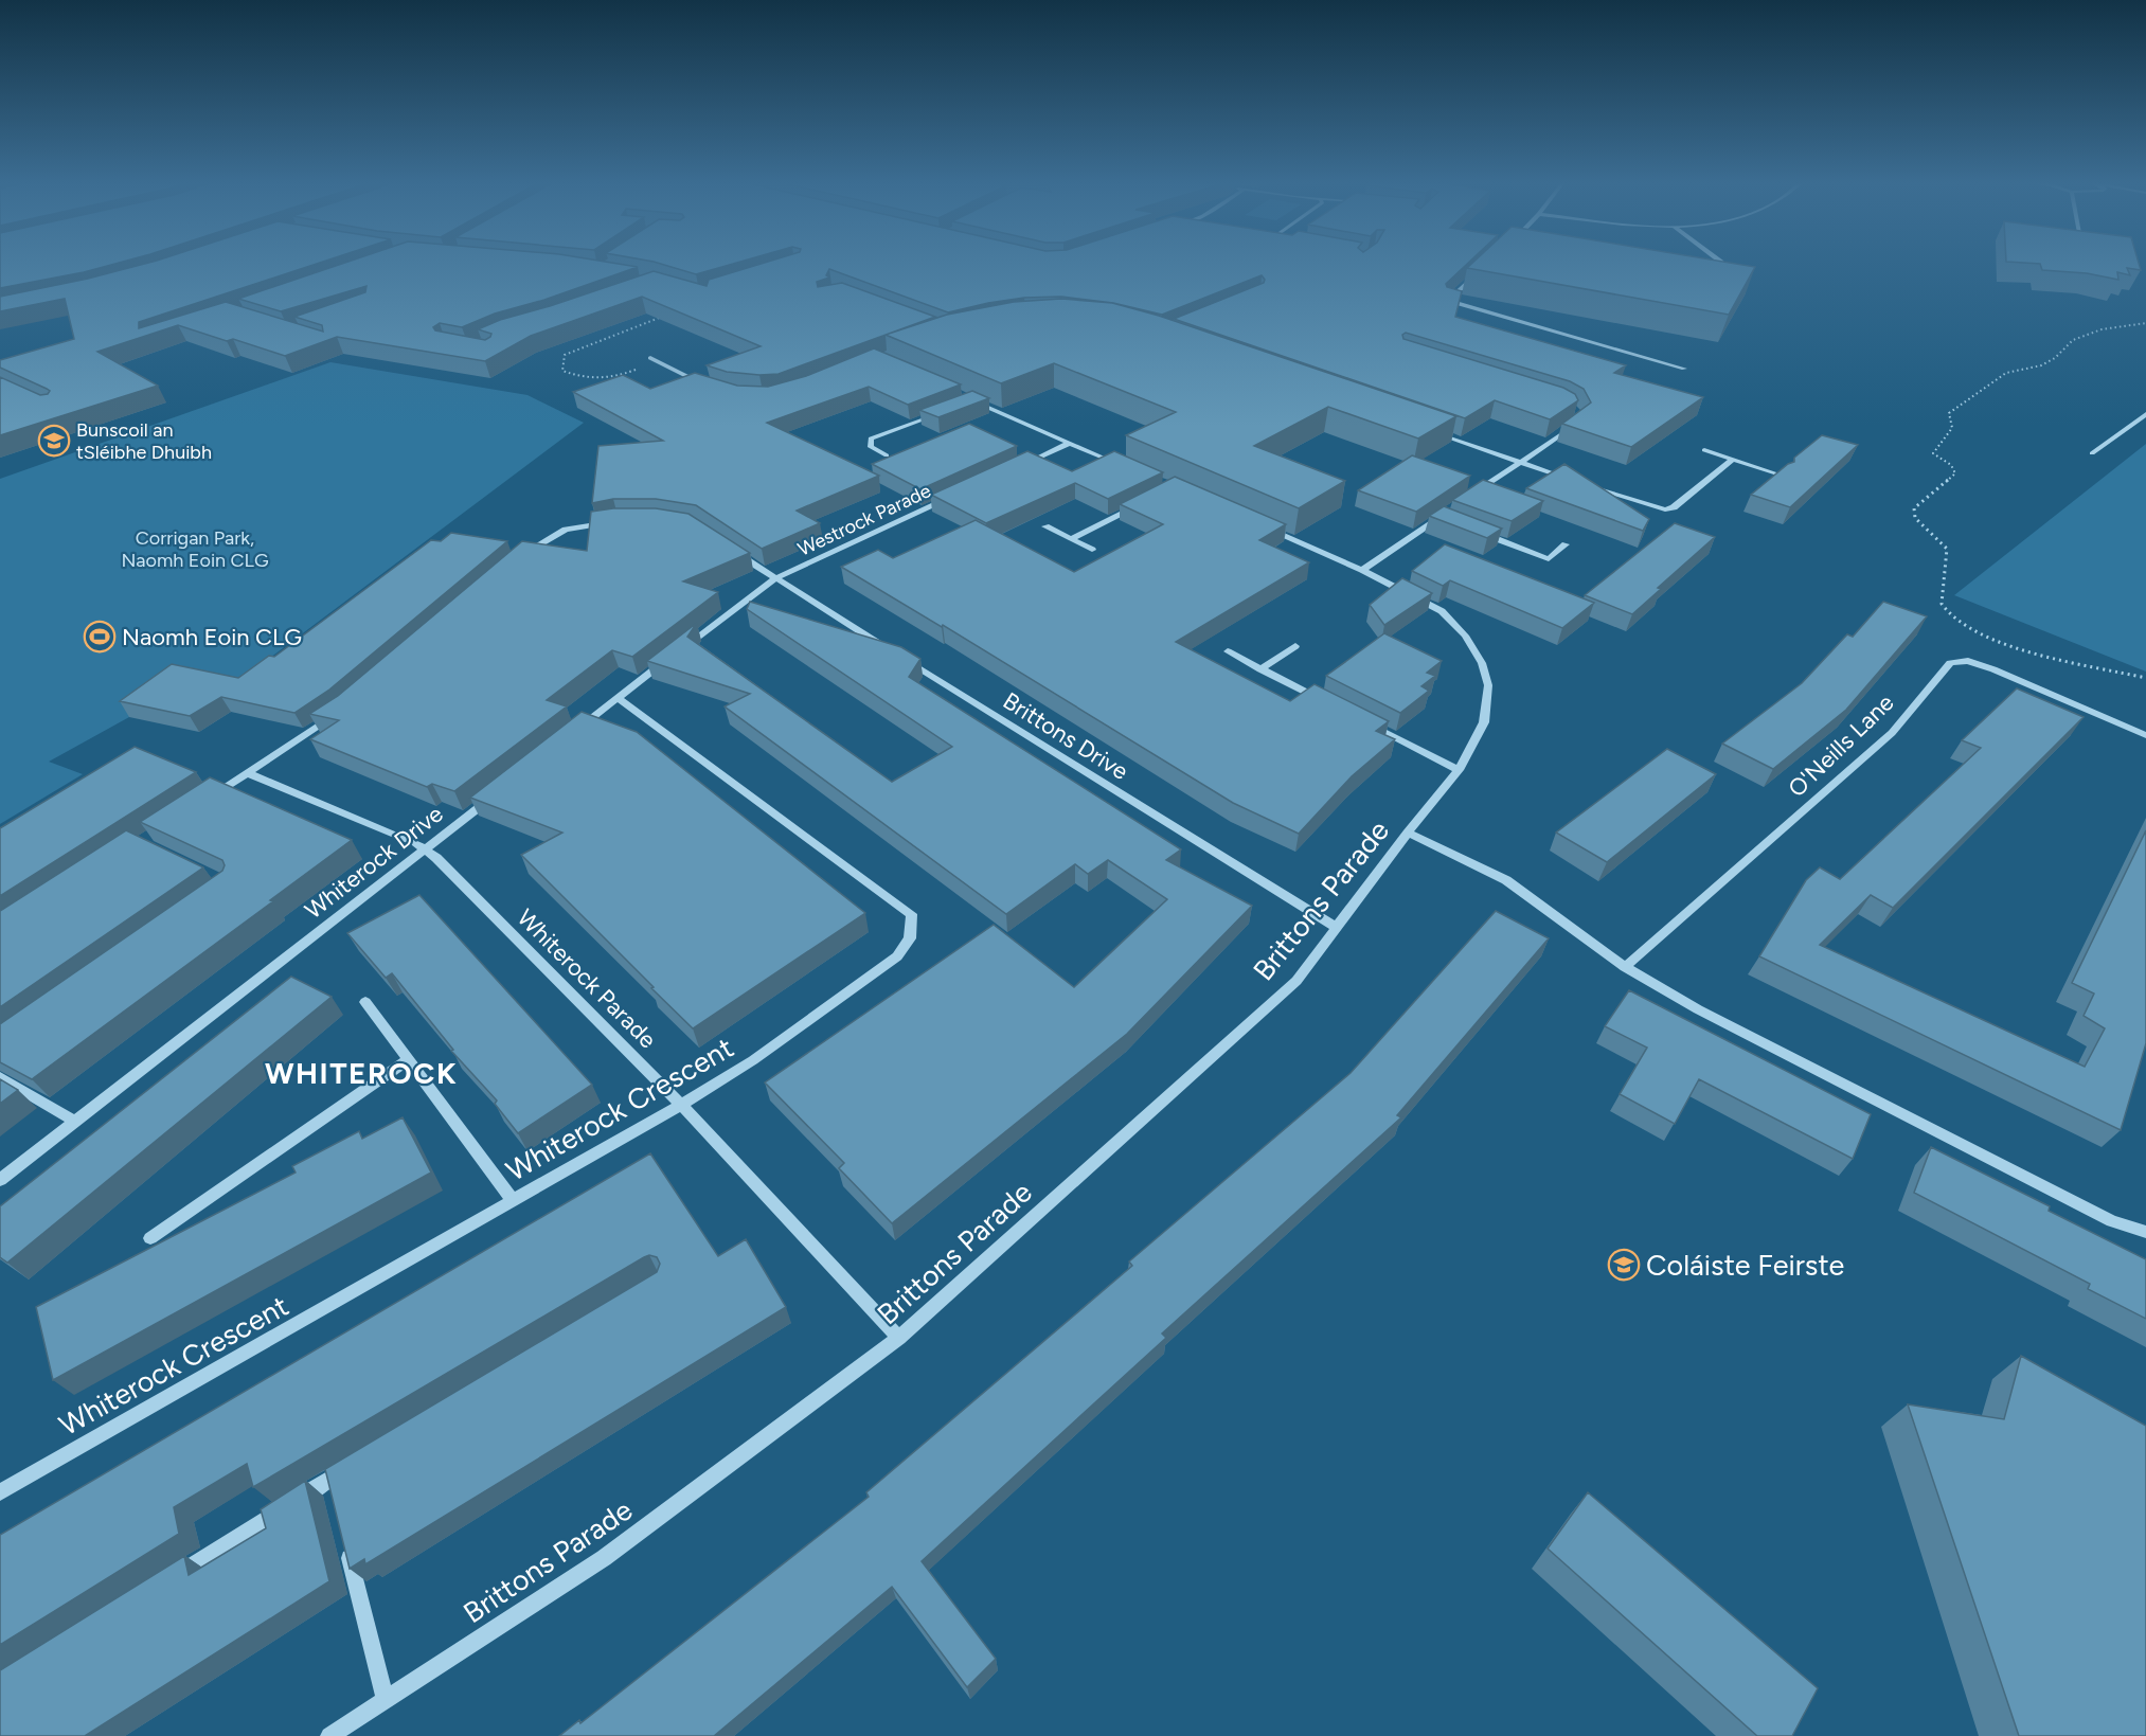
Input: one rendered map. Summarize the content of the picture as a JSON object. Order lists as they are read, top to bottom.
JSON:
{
  "streets": {
    "street": [
      "Westrock Parade",
      "Brittons Drive",
      "O'Neills Lane",
      "Whiterock Drive",
      "Brittons Parade",
      "Whiterock Parade",
      "Whiterock Crescent"
    ]
  },
  "crossings": [
    ["Brittons Drive", "Brittons Parade"],
    ["Whiterock Drive", "Whiterock Parade"],
    ["Brittons Parade", "Whiterock Parade"],
    ["Whiterock Parade", "Whiterock Crescent"]
  ],
  "districts": ["WHITEROCK"],
  "parks": ["Corrigan Park, Naomh Eoin CLG"],
  "places": {
    "school or university": ["Bunscoil an tSléibhe Dhuibh", "Coláiste Feirste"],
    "sports": ["Naomh Eoin CLG"]
  }
}
